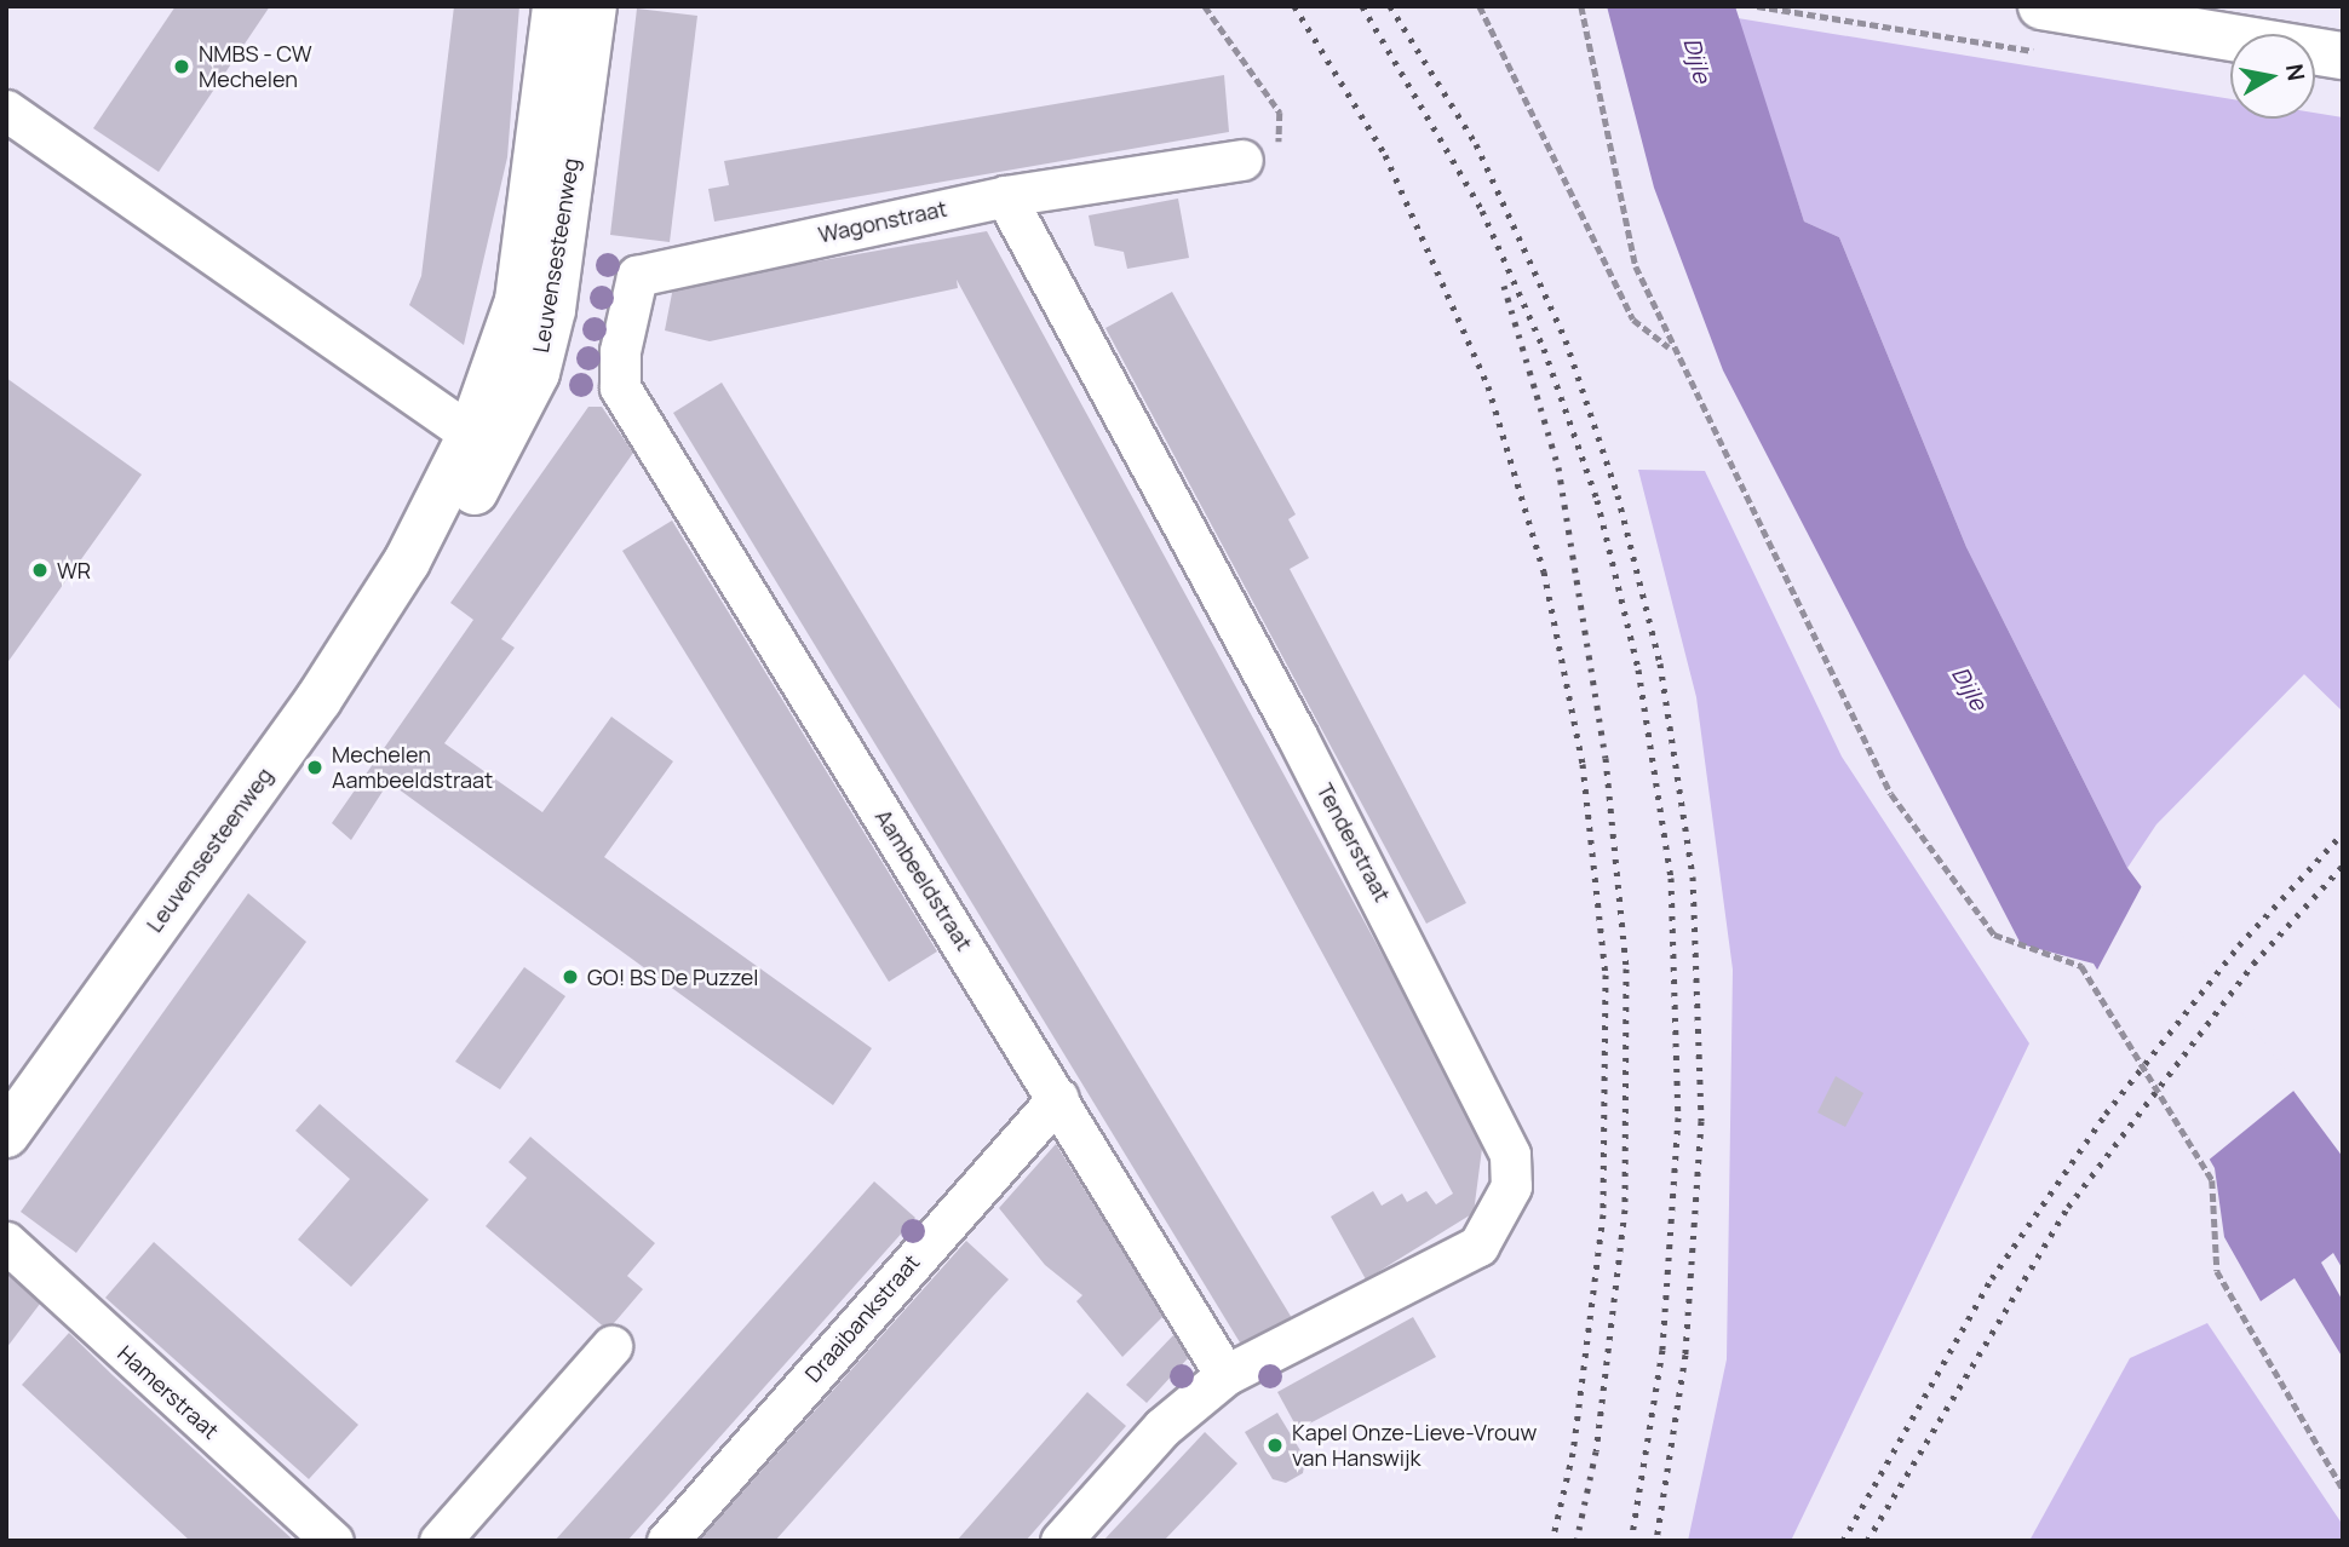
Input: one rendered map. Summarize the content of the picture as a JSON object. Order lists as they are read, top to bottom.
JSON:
{
  "streets": {
    "main road": ["Leuvensesteenweg"],
    "street": [
      "Wagonstraat",
      "Tenderstraat",
      "Aambeeldstraat",
      "Draaibankstraat",
      "Hamerstraat"
    ]
  },
  "crossings": [
    ["Wagonstraat", "Tenderstraat"],
    ["Wagonstraat", "Aambeeldstraat"],
    ["Tenderstraat", "Aambeeldstraat"],
    ["Aambeeldstraat", "Draaibankstraat"]
  ],
  "water": ["Dijle"],
  "places": [
    "NMBS - CW Mechelen",
    "WR",
    "Mechelen Aambeeldstraat",
    "GO! BS De Puzzel",
    "Kapel Onze-Lieve-Vrouw van Hanswijk"
  ],
  "north": "right"
}
